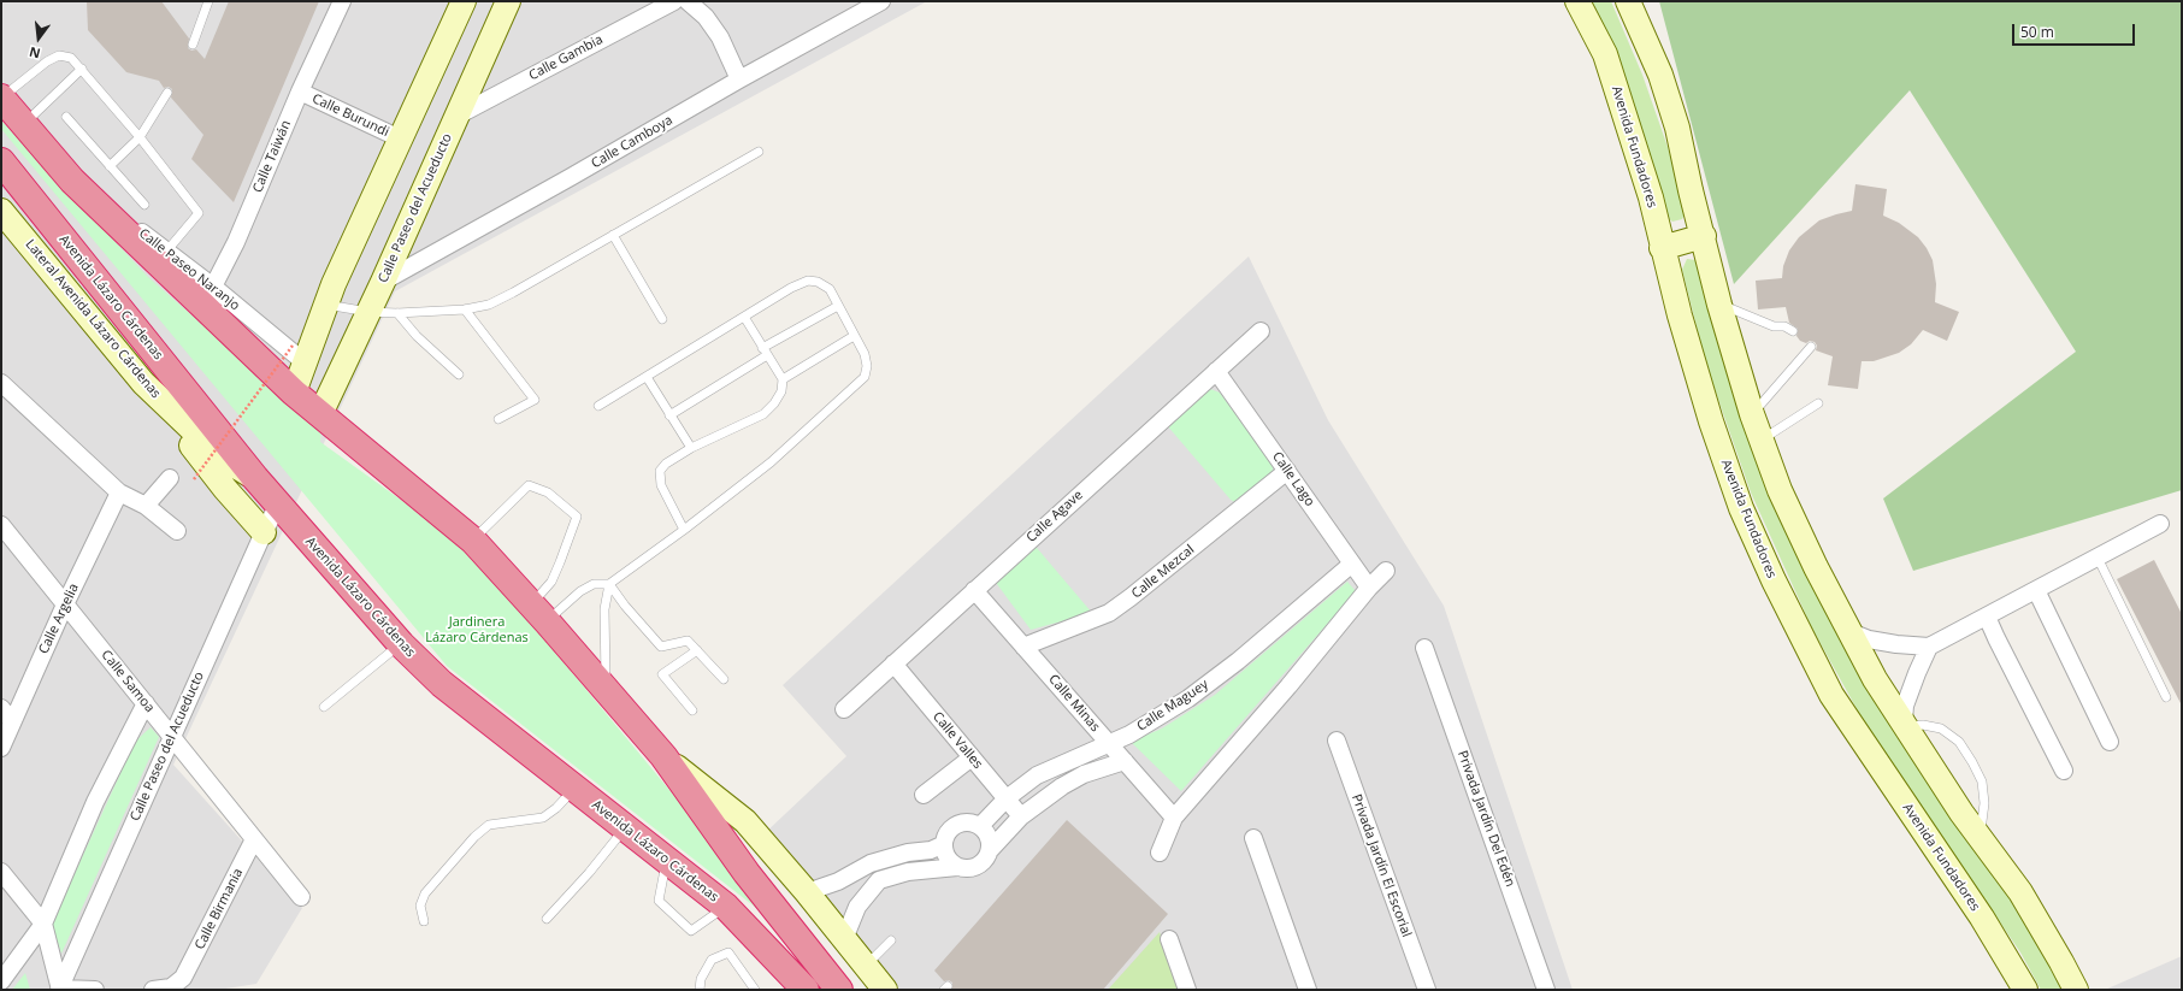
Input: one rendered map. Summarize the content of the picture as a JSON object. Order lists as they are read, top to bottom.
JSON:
{
  "streets": {
    "highway": ["Avenida Lázaro Cárdenas"],
    "main road": ["Avenida Fundadores", "Calle Paseo del Acueducto", "Lateral Avenida Lázaro Cárdenas"],
    "street": [
      "Calle Gambia",
      "Calle Burundi",
      "Calle Camboya",
      "Calle Taiwán",
      "Calle Paseo Naranjo",
      "Calle Lago",
      "Calle Agave",
      "Calle Mezcal",
      "Calle Argelia",
      "Calle Samoa",
      "Calle Minas",
      "Calle Maguey",
      "Calle Valles",
      "Privada Jardín Del Edén",
      "Privada Jardín El Escorial",
      "Calle Birmania"
    ]
  },
  "crossings": [
    ["Calle Gambia", "Calle Paseo del Acueducto"],
    ["Calle Burundi", "Calle Taiwán"],
    ["Calle Camboya", "Calle Paseo del Acueducto"],
    ["Calle Taiwán", "Calle Paseo Naranjo"],
    ["Calle Paseo del Acueducto", "Avenida Lázaro Cárdenas"],
    ["Calle Paseo del Acueducto", "Calle Samoa"],
    ["Avenida Lázaro Cárdenas", "Lateral Avenida Lázaro Cárdenas"],
    ["Calle Lago", "Calle Agave"],
    ["Calle Lago", "Calle Mezcal"],
    ["Calle Lago", "Calle Maguey"],
    ["Calle Agave", "Calle Minas"],
    ["Calle Agave", "Calle Valles"],
    ["Calle Mezcal", "Calle Minas"],
    ["Calle Argelia", "Calle Samoa"],
    ["Calle Samoa", "Calle Birmania"],
    ["Calle Minas", "Calle Maguey"],
    ["Calle Maguey", "Calle Valles"]
  ],
  "parks": ["Jardinera Lázaro Cárdenas"],
  "scale_bar": "50 m",
  "north": "bottom"
}
